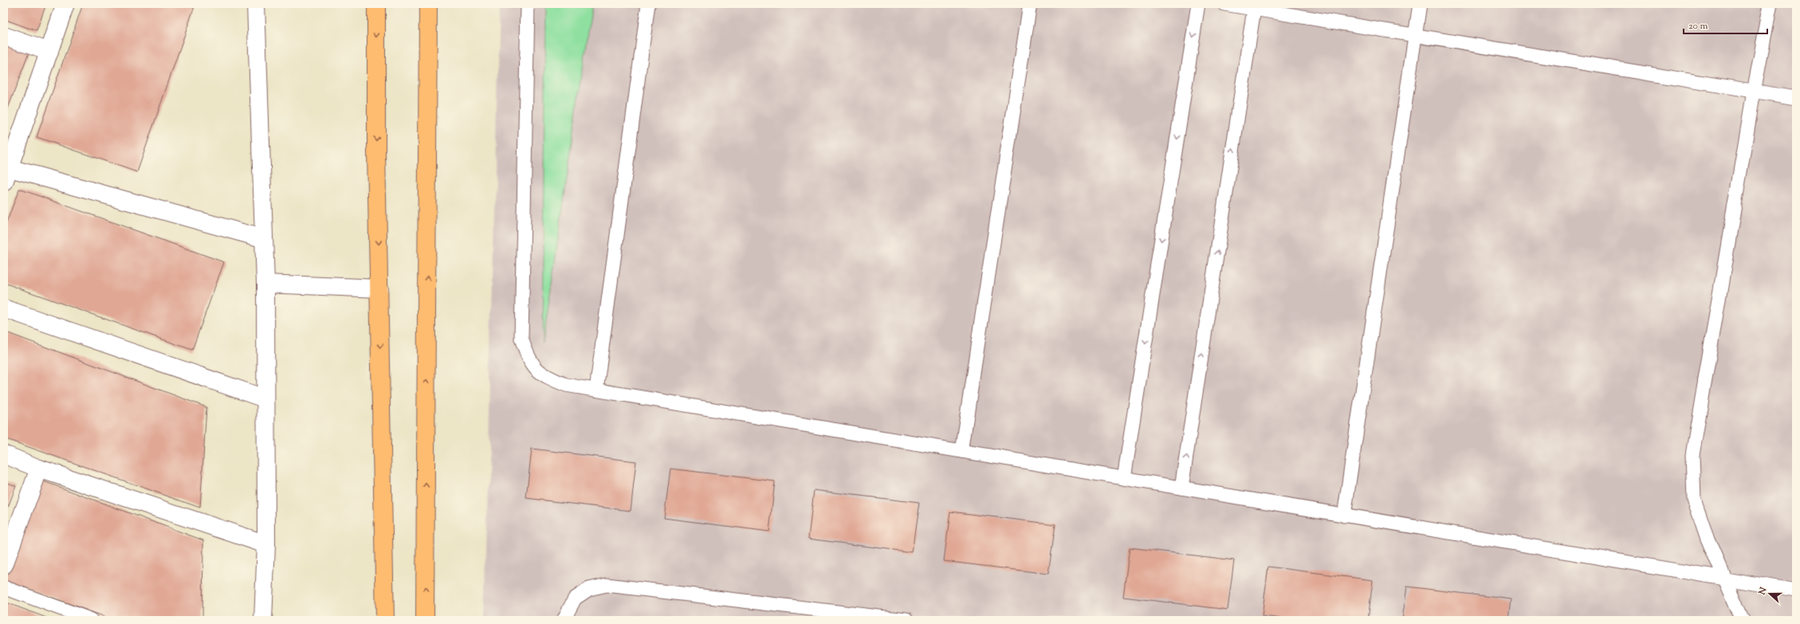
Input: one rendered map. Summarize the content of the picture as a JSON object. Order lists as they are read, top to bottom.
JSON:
{
  "scale_bar": "20 m",
  "north": "left"
}
